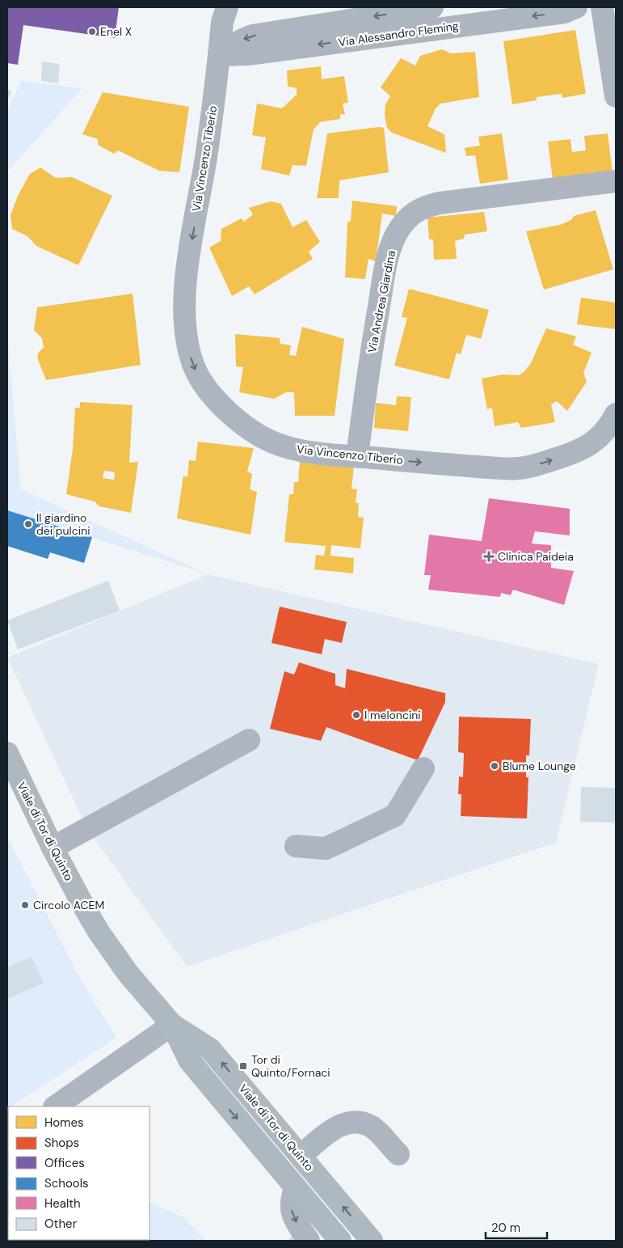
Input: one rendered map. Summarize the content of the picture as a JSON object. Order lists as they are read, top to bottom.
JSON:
{
  "streets": {
    "main road": ["Viale di Tor di Quinto"],
    "street": ["Via Alessandro Fleming", "Via Vincenzo Tiberio", "Via Andrea Giardina"]
  },
  "crossings": [
    ["Via Alessandro Fleming", "Via Vincenzo Tiberio"],
    ["Via Vincenzo Tiberio", "Via Andrea Giardina"]
  ],
  "one_way": ["Via Alessandro Fleming"],
  "places": {
    "other": [
      "Enel X",
      "Il giardino dei pulcini",
      "I meloncini",
      "Blume Lounge",
      "Circolo ACEM"
    ],
    "health": ["Clinica Paideia"],
    "transit": ["Tor di Quinto/Fornaci"]
  },
  "legend": [
    "Homes",
    "Shops",
    "Offices",
    "Schools",
    "Health",
    "Other"
  ],
  "scale_bar": "20 m"
}
